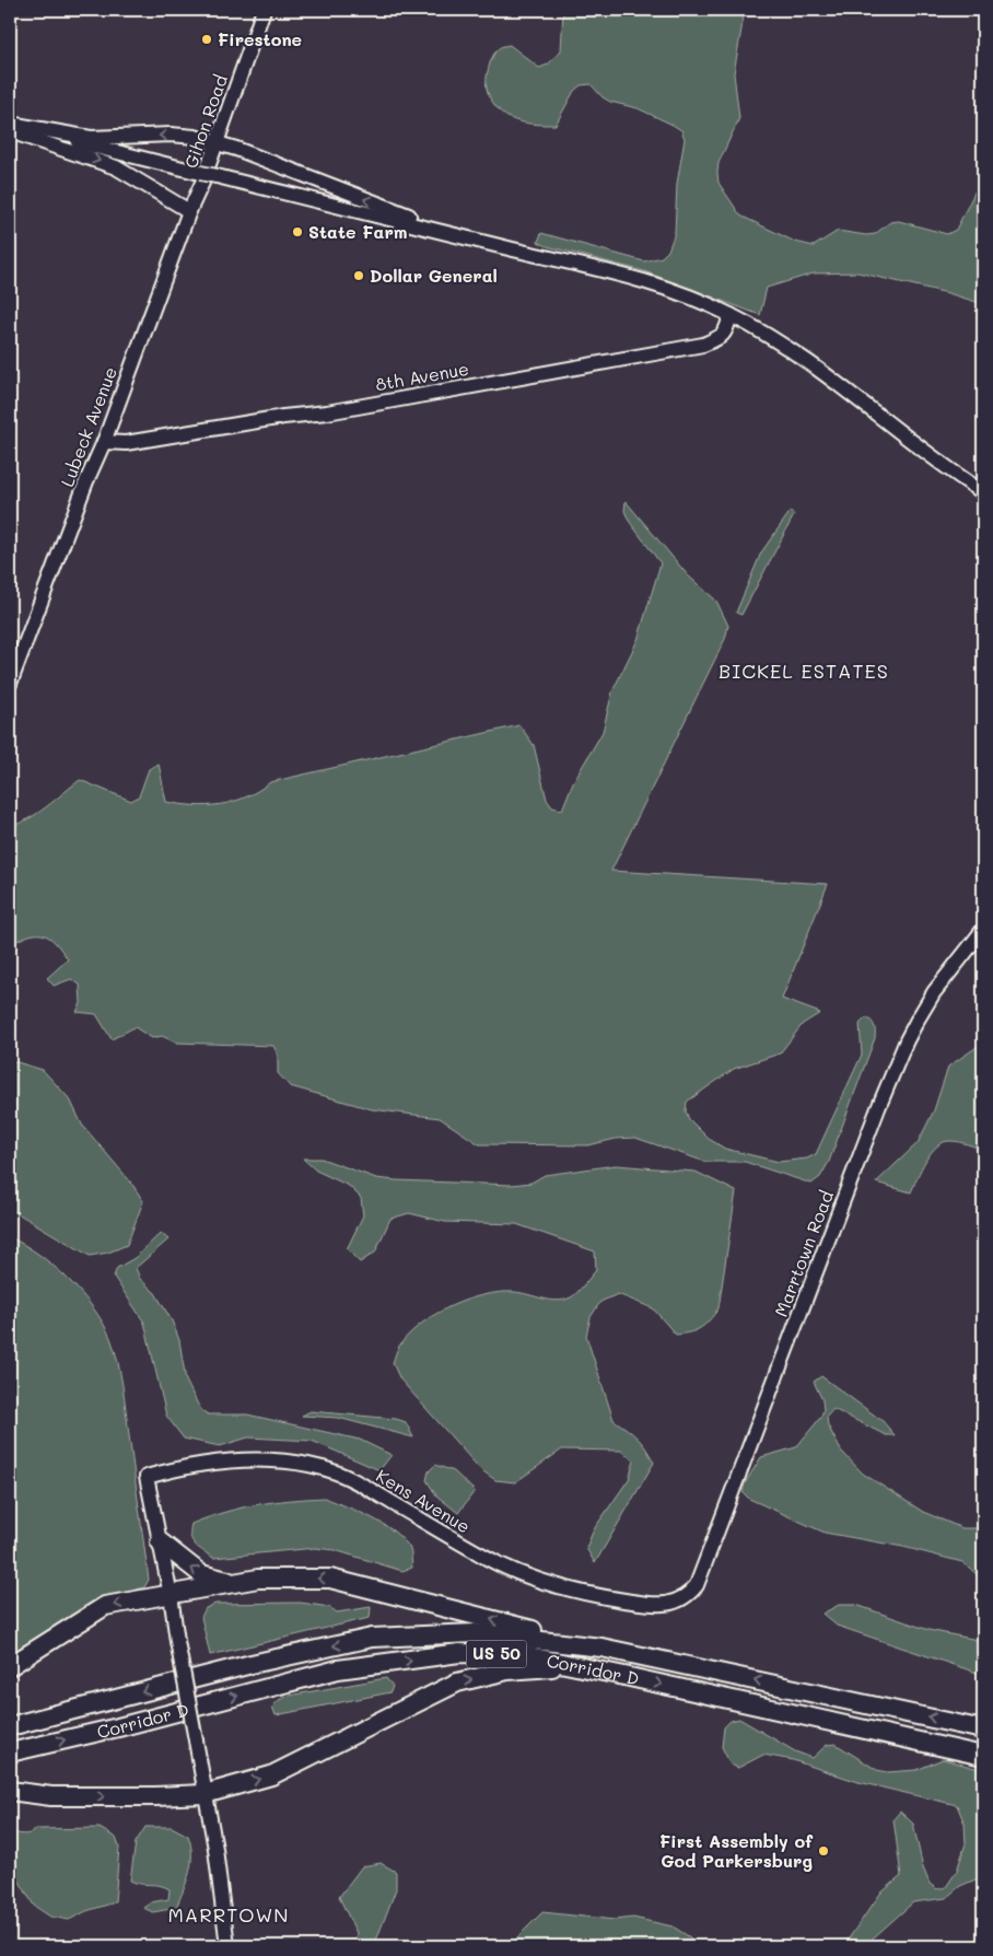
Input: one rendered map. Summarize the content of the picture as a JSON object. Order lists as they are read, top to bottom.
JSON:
{
  "streets": {
    "highway": ["US 50", "Corridor D"],
    "street": [
      "Gihon Road",
      "8th Avenue",
      "Lubeck Avenue",
      "Marrtown Road",
      "Kens Avenue"
    ]
  },
  "crossings": [
    ["Gihon Road", "Lubeck Avenue"],
    ["8th Avenue", "Lubeck Avenue"],
    ["Marrtown Road", "Kens Avenue"]
  ],
  "districts": ["BICKEL ESTATES", "MARRTOWN"],
  "places": [
    "Firestone",
    "State Farm",
    "Dollar General",
    "First Assembly of God Parkersburg"
  ]
}
